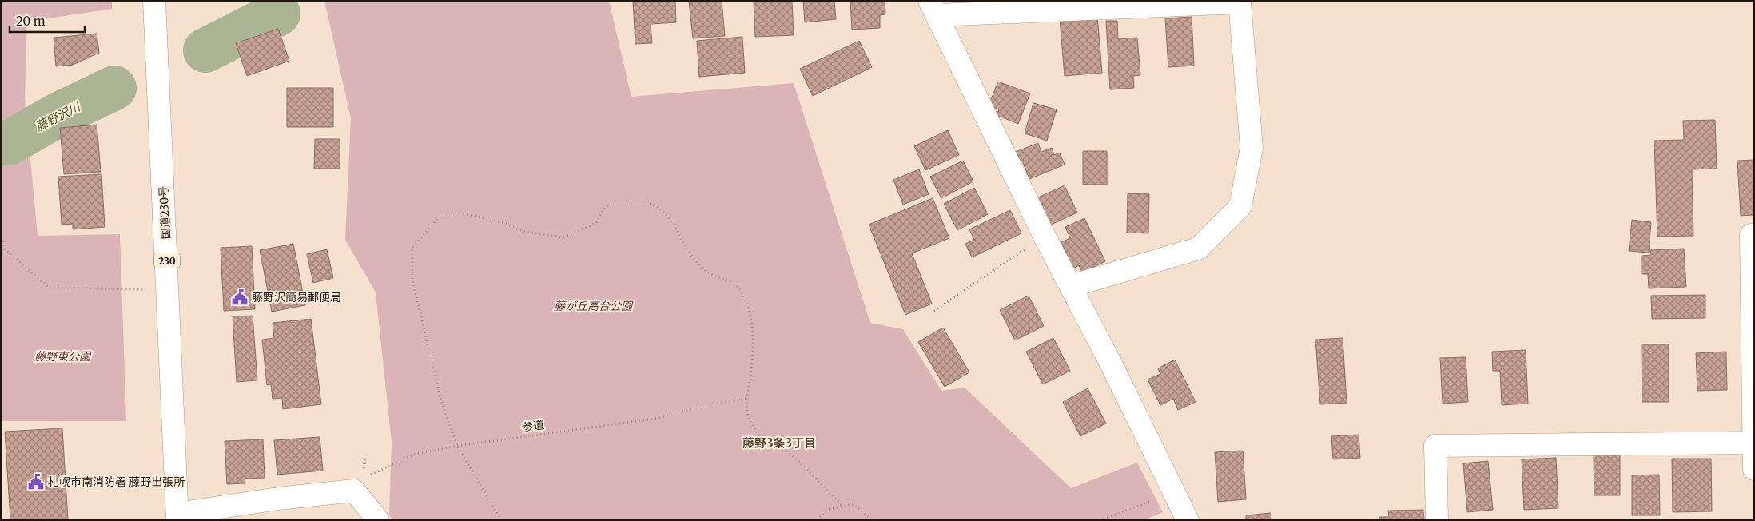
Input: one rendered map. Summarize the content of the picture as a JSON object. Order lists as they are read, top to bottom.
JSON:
{
  "streets": {
    "main road": ["国道230号", "230"],
    "path": ["参道"]
  },
  "districts": ["藤野3条3丁目"],
  "water": ["藤野沢川"],
  "parks": ["藤が丘高台公園", "藤野東公園"],
  "places": {
    "public building": ["藤野沢簡易郵便局", "札幌市南消防署 藤野出張所"]
  },
  "scale_bar": "20 m"
}
